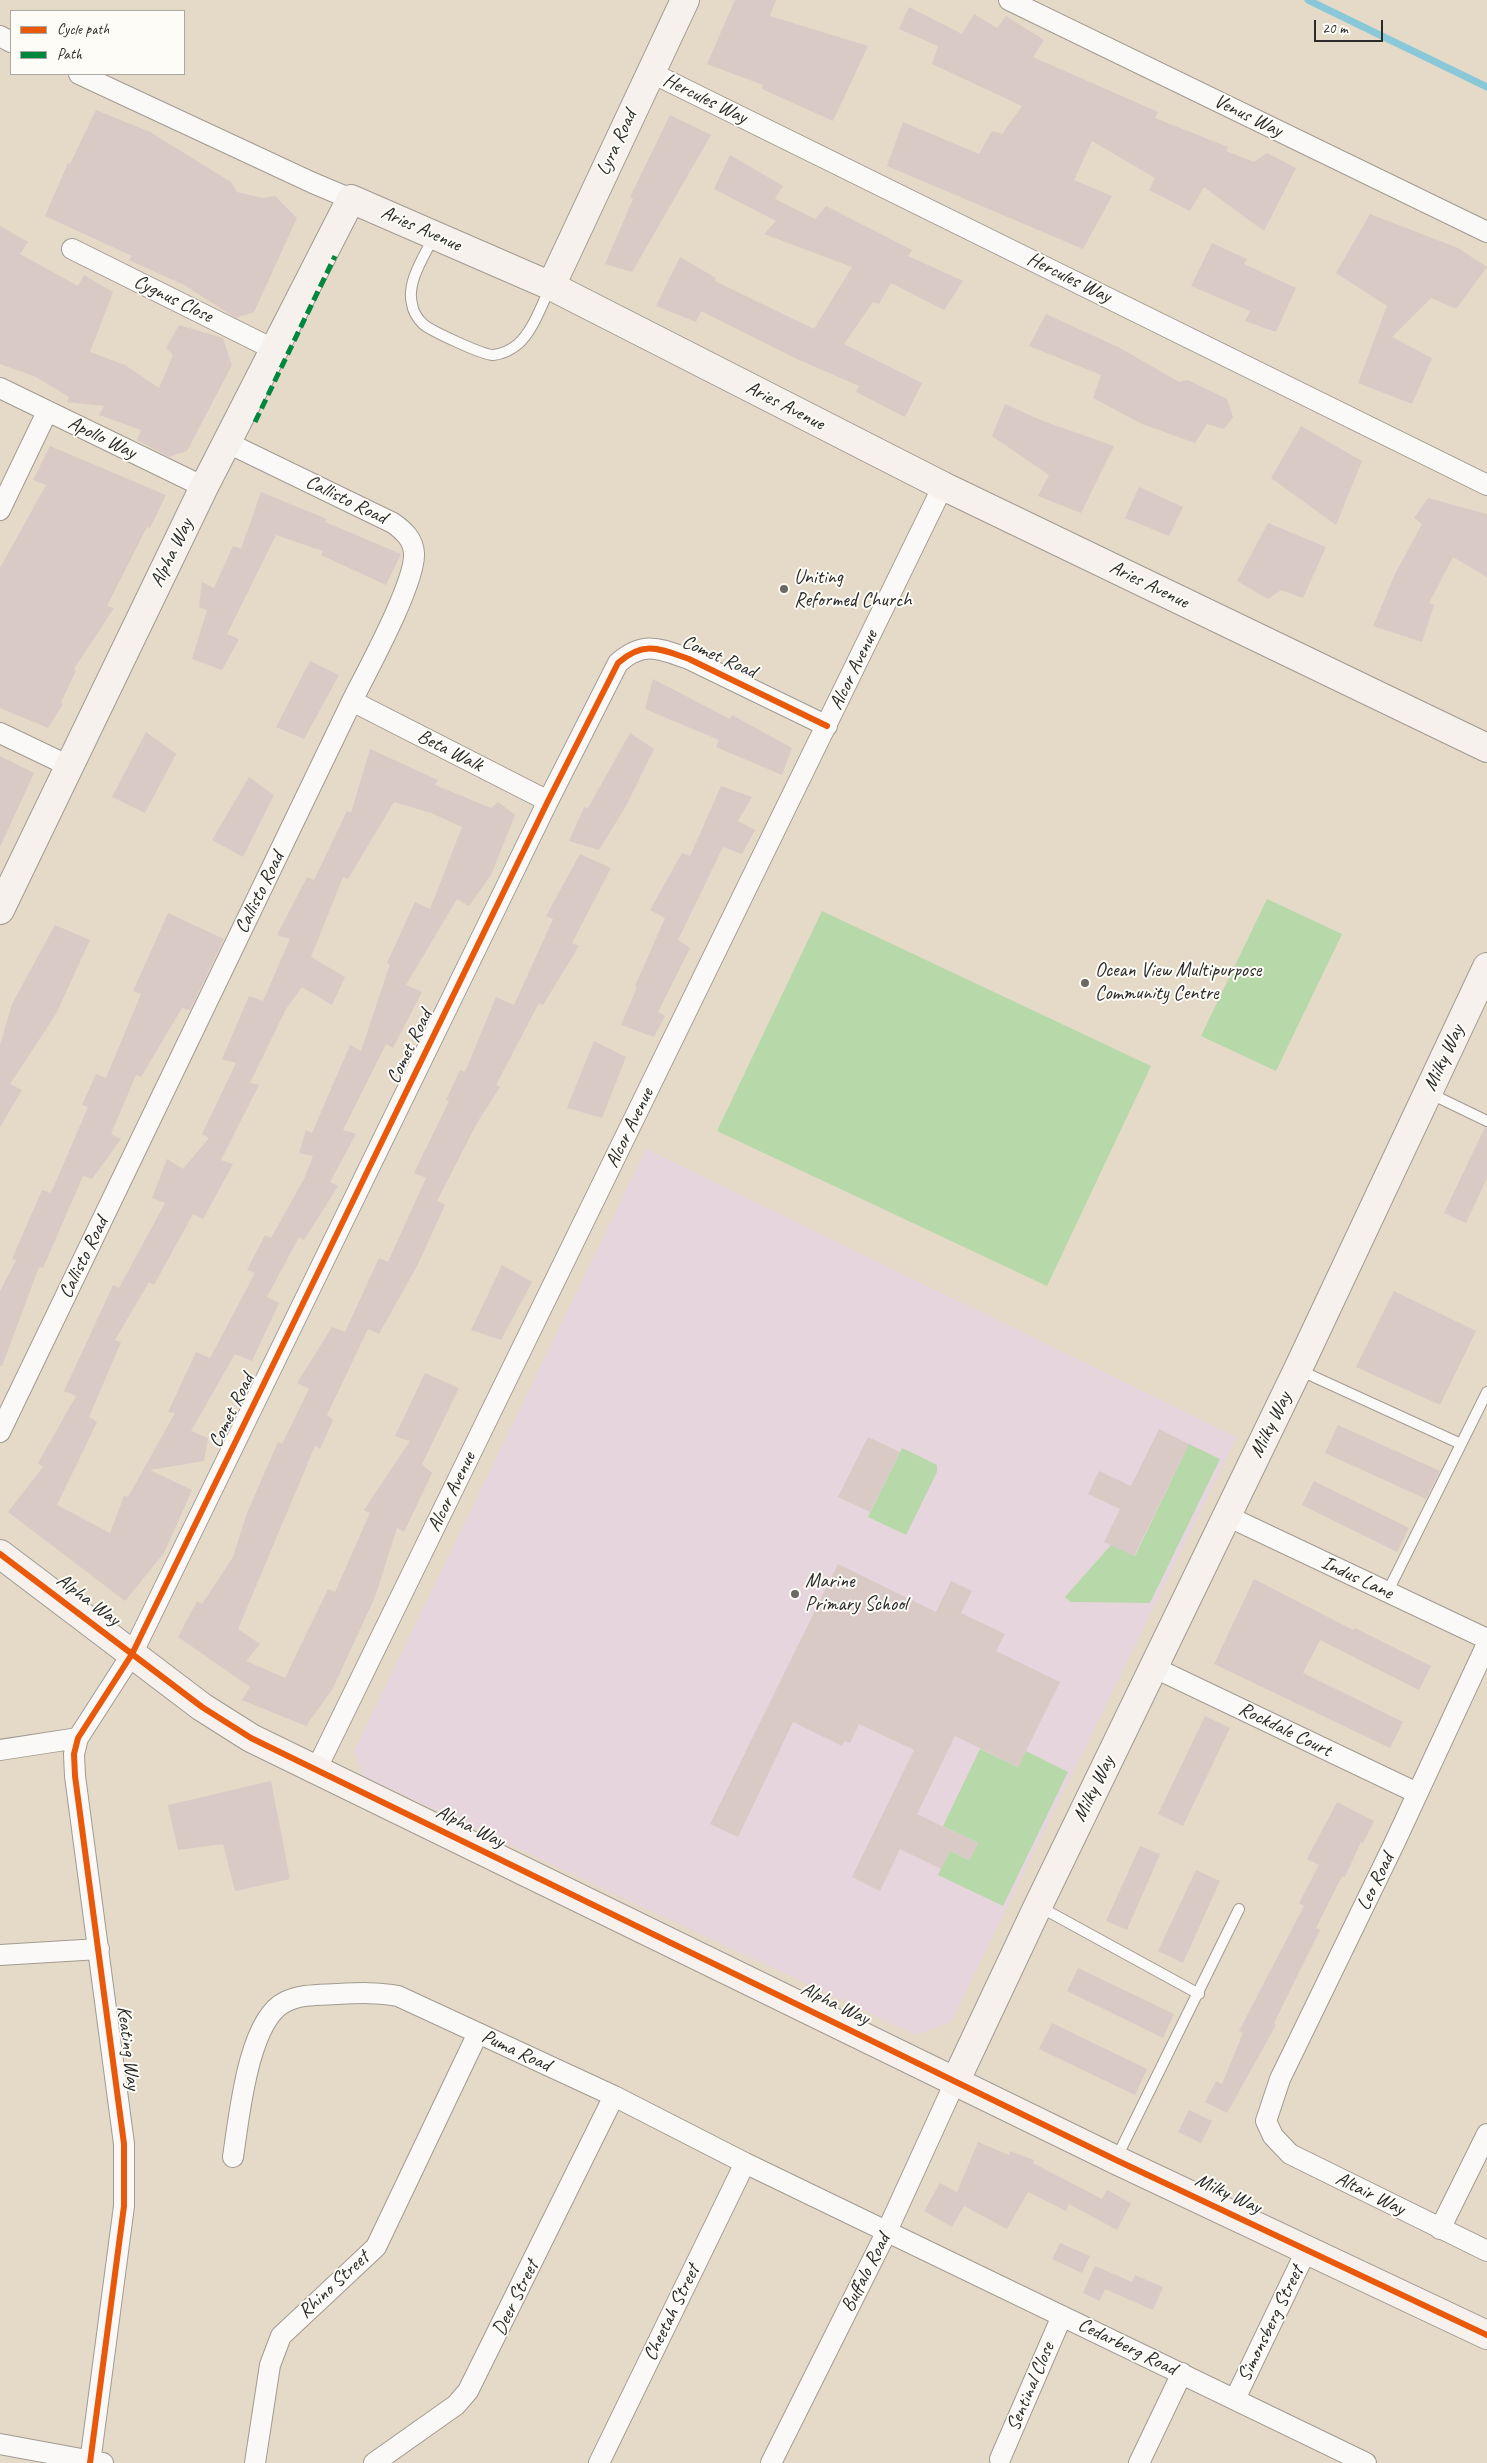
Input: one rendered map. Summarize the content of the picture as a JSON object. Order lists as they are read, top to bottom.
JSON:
{
  "streets": {
    "street": [
      "Hercules Way",
      "Venus Way",
      "Lyra Road",
      "Aries Avenue",
      "Cygnus Close",
      "Apollo Way",
      "Callisto Road",
      "Alpha Way",
      "Comet Road",
      "Alcor Avenue",
      "Beta Walk",
      "Milky Way",
      "Indus Lane",
      "Rockdale Court",
      "Leo Road",
      "Keating Way",
      "Puma Road",
      "Altair Way",
      "Buffalo Road",
      "Rhino Street",
      "Deer Street",
      "Cheetah Street",
      "Simonsberg Street",
      "Cedarberg Road",
      "Sentinal Close"
    ]
  },
  "crossings": [
    ["Hercules Way", "Lyra Road"],
    ["Lyra Road", "Aries Avenue"],
    ["Aries Avenue", "Alpha Way"],
    ["Aries Avenue", "Alcor Avenue"],
    ["Cygnus Close", "Alpha Way"],
    ["Apollo Way", "Alpha Way"],
    ["Callisto Road", "Alpha Way"],
    ["Callisto Road", "Beta Walk"],
    ["Alpha Way", "Comet Road"],
    ["Alpha Way", "Alcor Avenue"],
    ["Alpha Way", "Milky Way"],
    ["Alpha Way", "Keating Way"],
    ["Alpha Way", "Buffalo Road"],
    ["Comet Road", "Alcor Avenue"],
    ["Comet Road", "Beta Walk"],
    ["Comet Road", "Keating Way"],
    ["Milky Way", "Indus Lane"],
    ["Milky Way", "Rockdale Court"],
    ["Milky Way", "Buffalo Road"],
    ["Milky Way", "Simonsberg Street"],
    ["Rockdale Court", "Leo Road"],
    ["Leo Road", "Altair Way"],
    ["Puma Road", "Buffalo Road"],
    ["Puma Road", "Rhino Street"],
    ["Puma Road", "Deer Street"],
    ["Puma Road", "Cheetah Street"],
    ["Puma Road", "Cedarberg Road"],
    ["Buffalo Road", "Cedarberg Road"],
    ["Simonsberg Street", "Cedarberg Road"],
    ["Cedarberg Road", "Sentinal Close"]
  ],
  "places": ["Uniting Reformed Church", "Ocean View Multipurpose Community Centre", "Marine Primary School"],
  "legend": ["Cycle path", "Path"],
  "scale_bar": "20 m"
}
